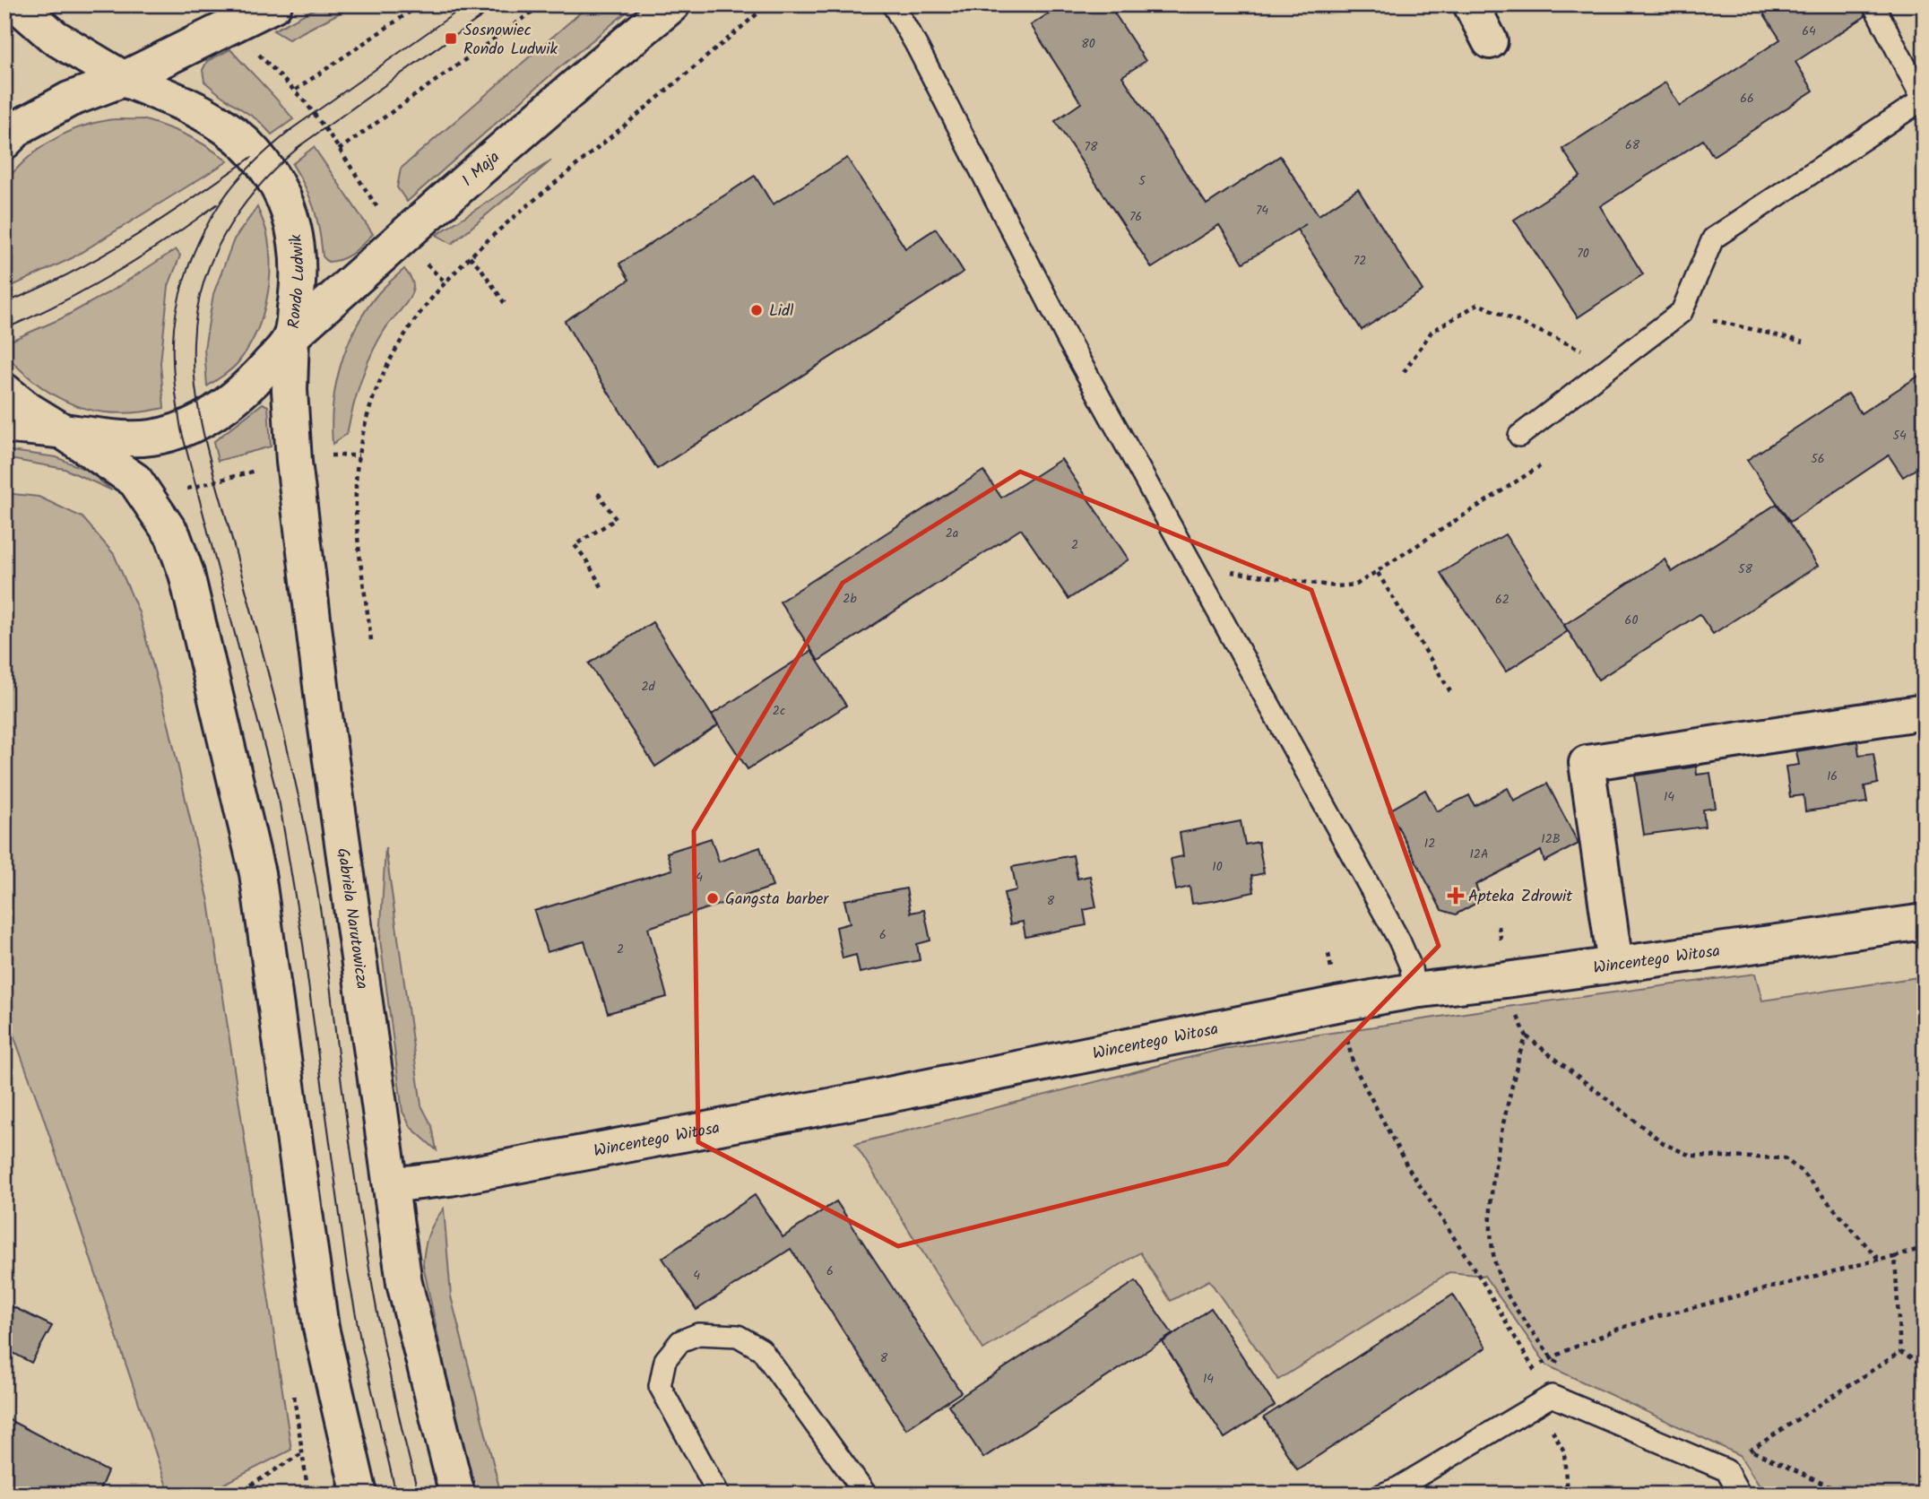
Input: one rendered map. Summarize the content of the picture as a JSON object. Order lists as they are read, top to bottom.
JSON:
{
  "streets": {
    "street": [
      "1 Maja",
      "Rondo Ludwik",
      "Gabriela Narutowicza",
      "Wincentego Witosa"
    ]
  },
  "crossings": [
    ["1 Maja", "Rondo Ludwik"],
    ["1 Maja", "Gabriela Narutowicza"],
    ["Rondo Ludwik", "Gabriela Narutowicza"],
    ["Gabriela Narutowicza", "Wincentego Witosa"]
  ],
  "places": {
    "transit": ["Sosnowiec Rondo Ludwik"],
    "other": ["Lidl", "Gangsta barber"],
    "health": ["Apteka Zdrowit"]
  },
  "house_numbers": [
    "64",
    "80",
    "66",
    "68",
    "78",
    "5",
    "74",
    "76",
    "70",
    "72",
    "54",
    "56",
    "2a",
    "2",
    "58",
    "2b",
    "62",
    "60",
    "2d",
    "2c",
    "16",
    "14",
    "12B",
    "12",
    "12A",
    "10",
    "4",
    "8",
    "6",
    "2",
    "6",
    "4",
    "8",
    "14"
  ]
}
